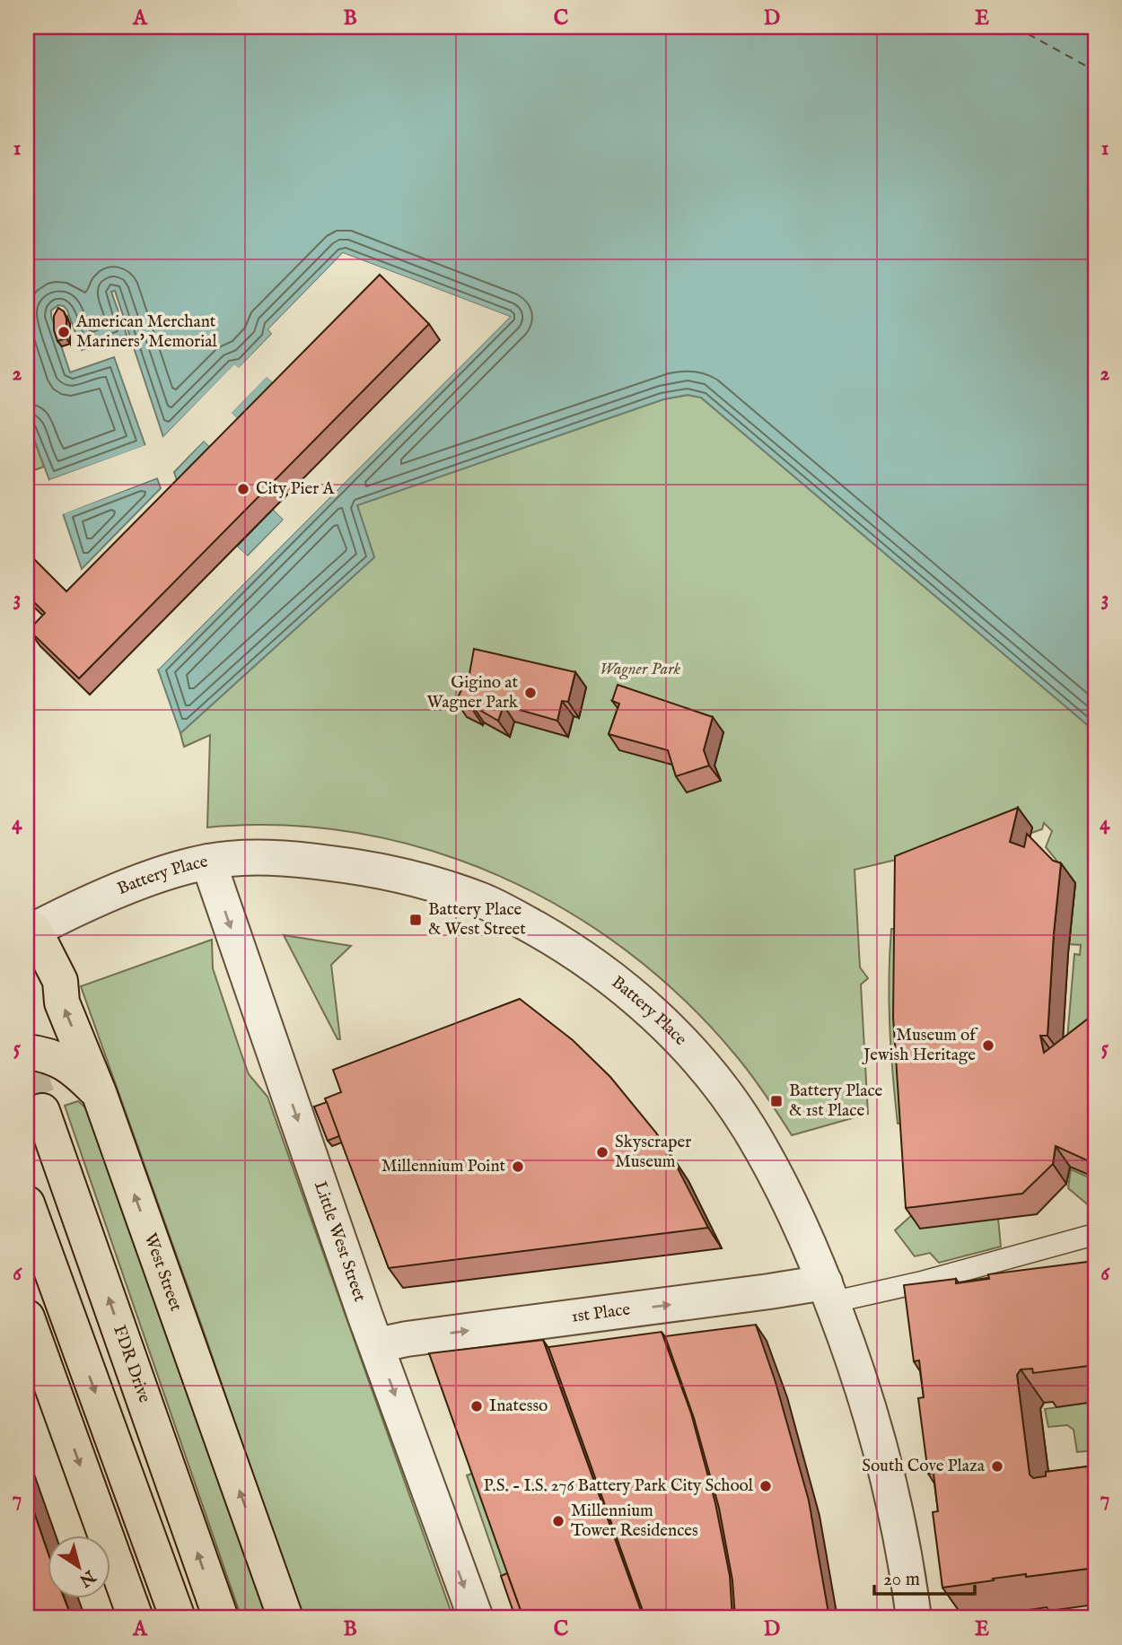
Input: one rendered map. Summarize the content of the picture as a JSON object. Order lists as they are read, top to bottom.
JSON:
{
  "streets": {
    "main road": ["West Street", "FDR Drive"],
    "street": ["Battery Place", "Little West Street", "1st Place"]
  },
  "crossings": [
    ["Battery Place", "Little West Street"],
    ["Battery Place", "West Street"],
    ["Battery Place", "1st Place"],
    ["Little West Street", "1st Place"]
  ],
  "one_way": ["Little West Street", "1st Place"],
  "parks": ["Wagner Park"],
  "places": {
    "other": [
      "American Merchant Mariners' Memorial",
      "City Pier A",
      "Gigino at Wagner Park",
      "Museum of Jewish Heritage",
      "Skyscraper Museum",
      "Millennium Point",
      "Inatesso",
      "South Cove Plaza",
      "P.S. - I.S. 276 Battery Park City School",
      "Millennium Tower Residences"
    ],
    "transit": ["Battery Place & West Street", "Battery Place & 1st Place"]
  },
  "scale_bar": "20 m",
  "north": "bottom right",
  "grid": {
    "columns": [
      "A",
      "B",
      "C",
      "D",
      "E"
    ],
    "rows": [
      "1",
      "2",
      "3",
      "4",
      "5",
      "6",
      "7"
    ]
  }
}
